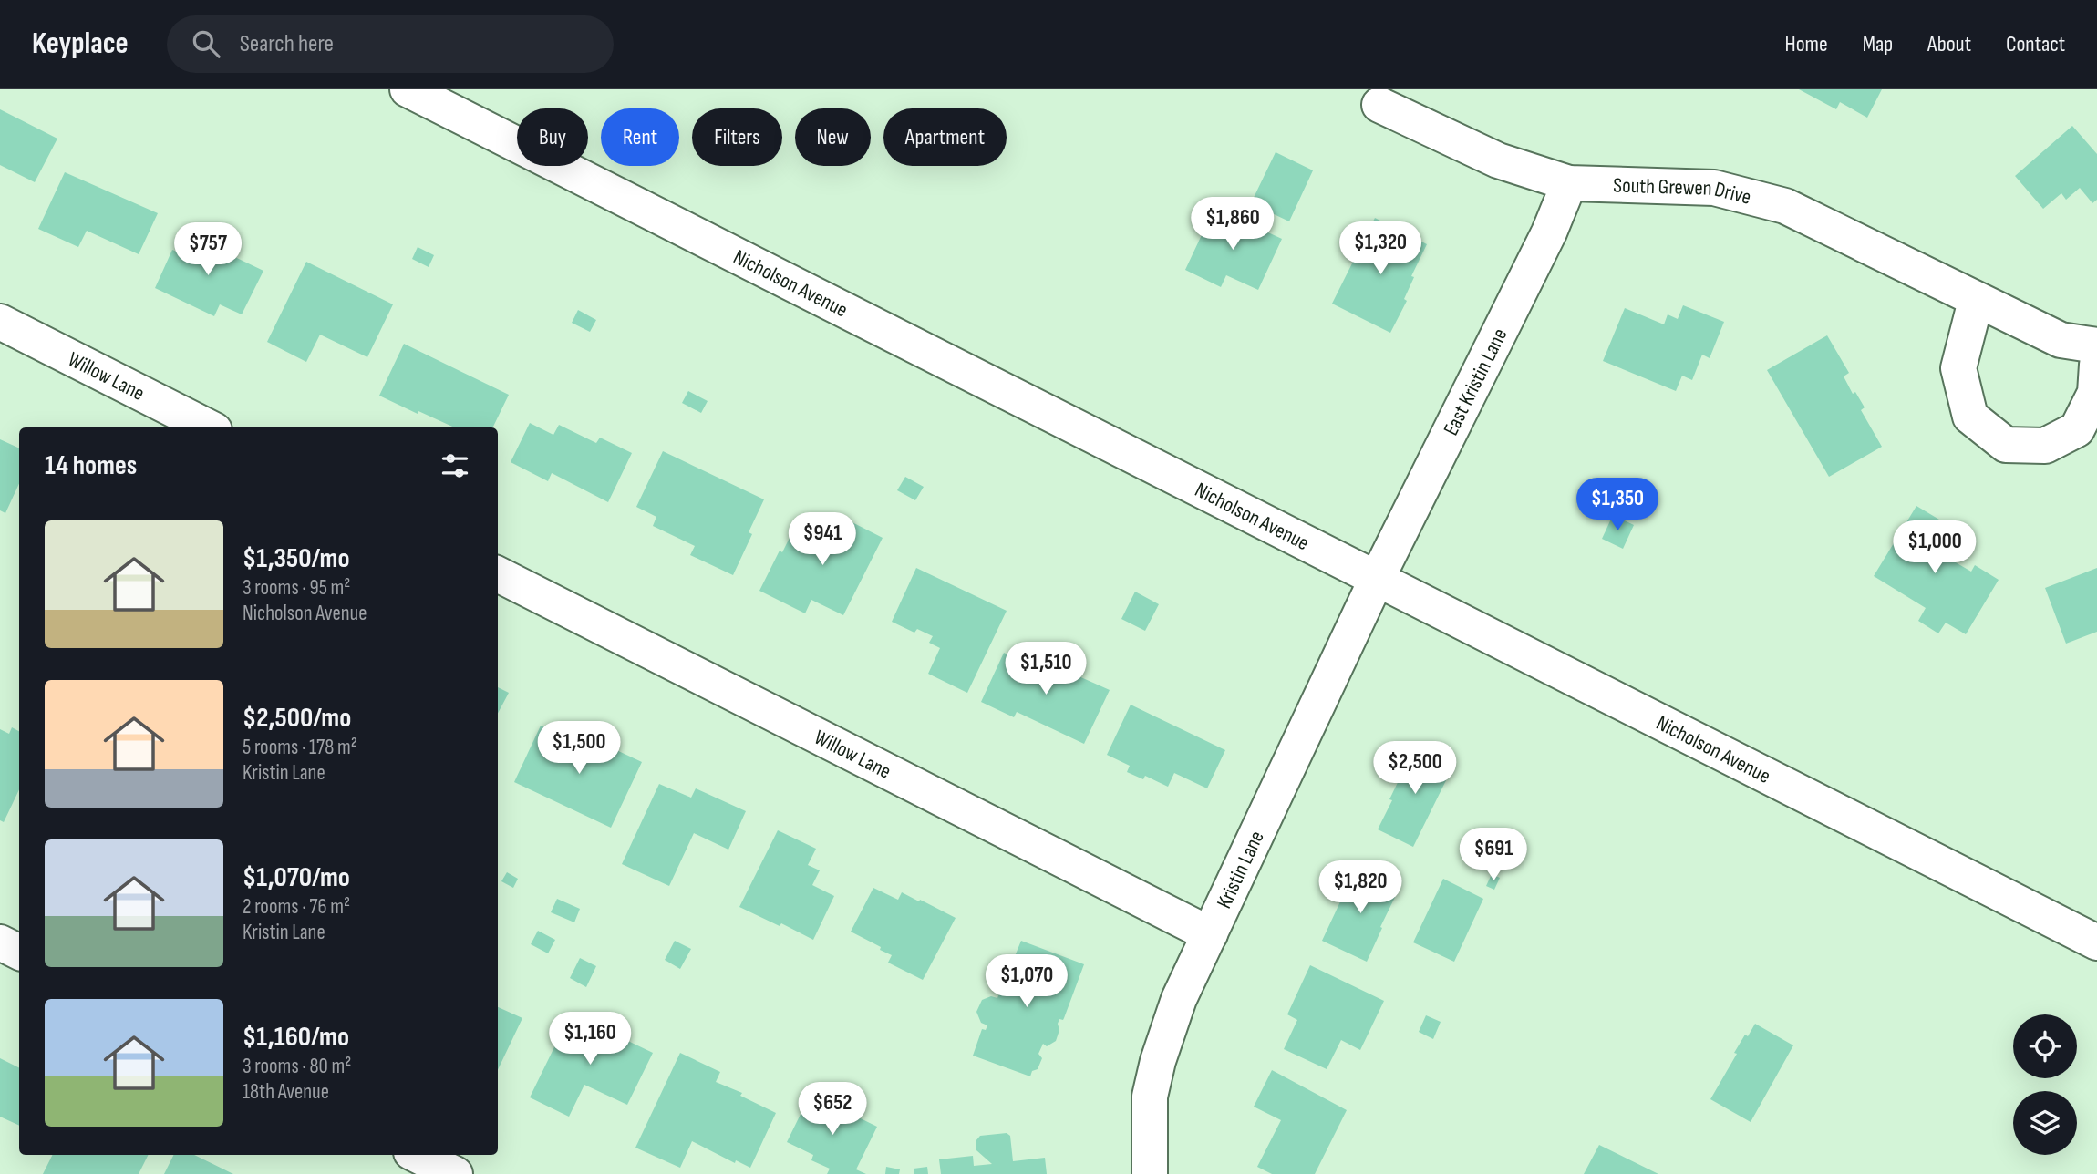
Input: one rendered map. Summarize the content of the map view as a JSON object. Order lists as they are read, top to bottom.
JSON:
{
  "streets": {
    "street": [
      "South Grewen Drive",
      "Nicholson Avenue",
      "Willow Lane",
      "East Kristin Lane",
      "Kristin Lane"
    ]
  },
  "crossings": [
    ["South Grewen Drive", "East Kristin Lane"],
    ["Nicholson Avenue", "East Kristin Lane"],
    ["Nicholson Avenue", "Kristin Lane"],
    ["Willow Lane", "Kristin Lane"],
    ["East Kristin Lane", "Kristin Lane"]
  ],
  "page": {
    "header": "Keyplace",
    "search": "Search here",
    "nav": [
      "Home",
      "Map",
      "About",
      "Contact"
    ],
    "chip": [
      "Buy",
      "Rent",
      "Filters",
      "New",
      "Apartment"
    ],
    "price": [
      "$1,860",
      "$1,320",
      "$757",
      "$1,350",
      "$941",
      "$1,000",
      "$1,510",
      "$1,500",
      "$2,500",
      "$691",
      "$1,820",
      "$1,070",
      "$1,160",
      "$652"
    ],
    "heading": "14 homes",
    "list": [
      {
        "name": "$1,350/mo",
        "note": "3 rooms · 95 m² · Nicholson Avenue"
      },
      {
        "name": "$2,500/mo",
        "note": "5 rooms · 178 m² · Kristin Lane"
      },
      {
        "name": "$1,070/mo",
        "note": "2 rooms · 76 m² · Kristin Lane"
      },
      {
        "name": "$1,160/mo",
        "note": "3 rooms · 80 m² · 18th Avenue"
      }
    ]
  }
}
